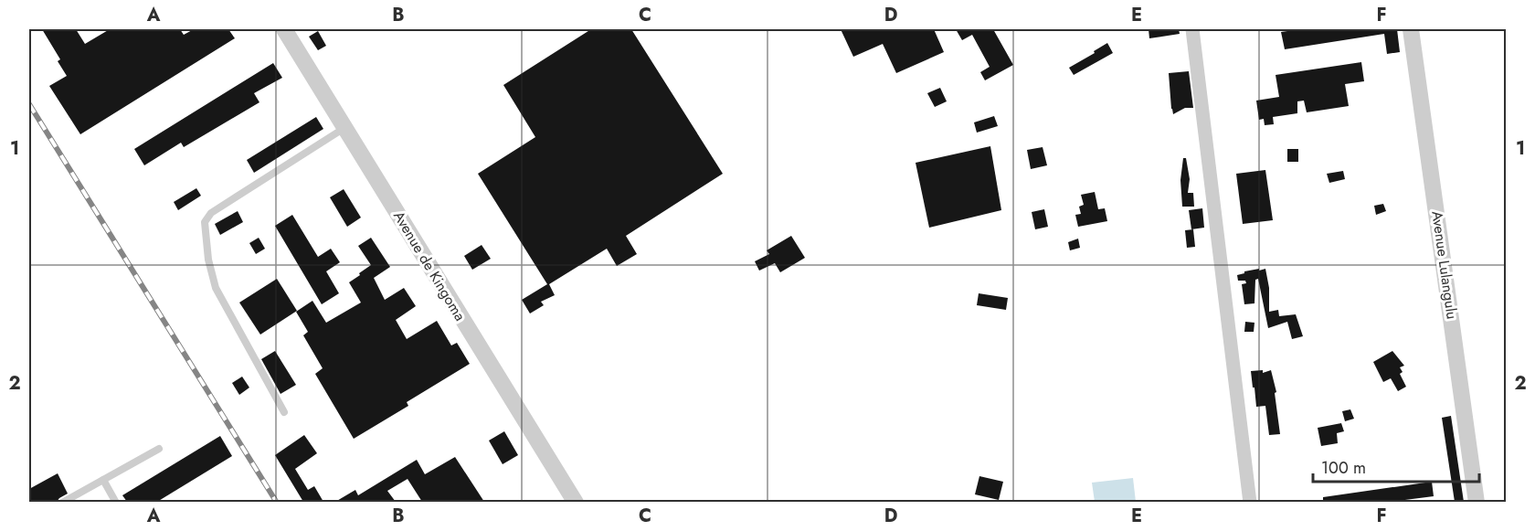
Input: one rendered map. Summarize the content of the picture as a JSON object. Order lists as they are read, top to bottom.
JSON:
{
  "streets": {
    "street": ["Avenue Lulangulu", "Avenue de Kingoma"]
  },
  "scale_bar": "100 m",
  "grid": {
    "columns": [
      "A",
      "B",
      "C",
      "D",
      "E",
      "F"
    ],
    "rows": ["1", "2"]
  }
}
